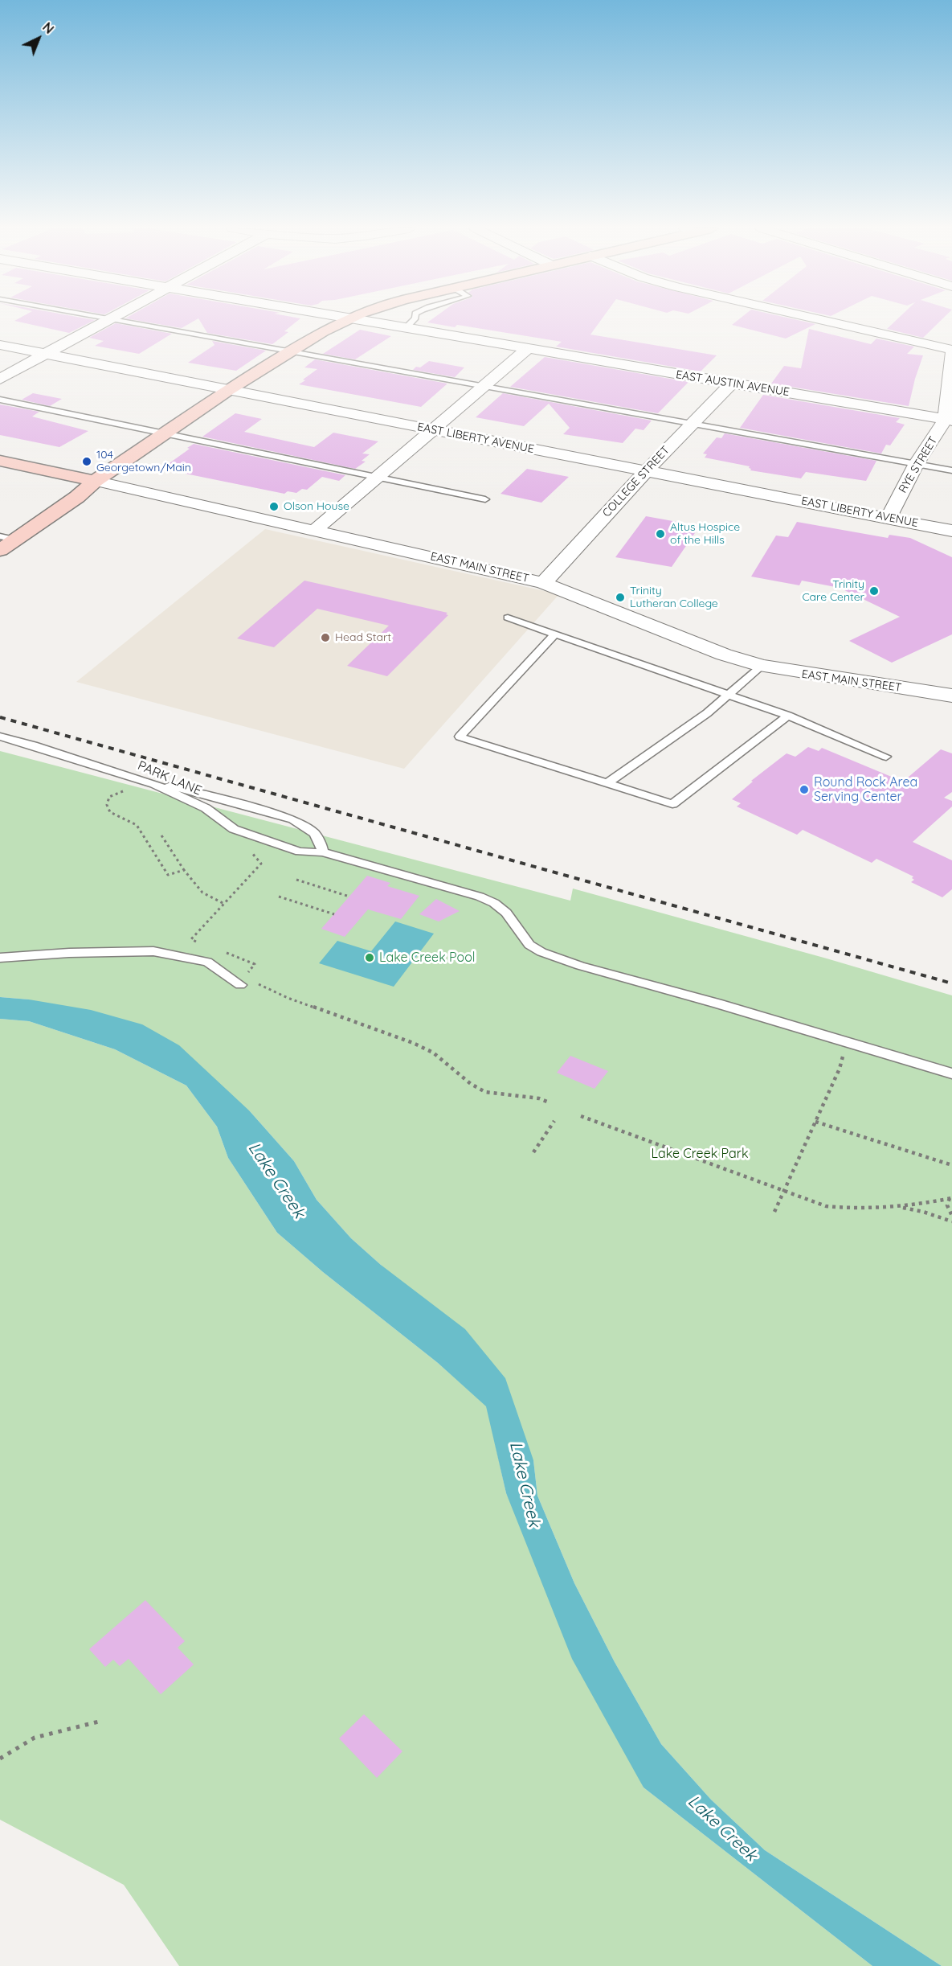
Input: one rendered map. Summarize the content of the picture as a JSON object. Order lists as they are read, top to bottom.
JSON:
{
  "streets": {
    "street": [
      "EAST AUSTIN AVENUE",
      "EAST LIBERTY AVENUE",
      "RYE STREET",
      "COLLEGE STREET",
      "EAST MAIN STREET"
    ],
    "lane": ["PARK LANE"]
  },
  "crossings": [
    ["EAST AUSTIN AVENUE", "RYE STREET"],
    ["EAST AUSTIN AVENUE", "COLLEGE STREET"],
    ["EAST LIBERTY AVENUE", "RYE STREET"],
    ["EAST LIBERTY AVENUE", "COLLEGE STREET"],
    ["COLLEGE STREET", "EAST MAIN STREET"]
  ],
  "water": ["Lake Creek"],
  "parks": ["Lake Creek Park"],
  "places": [
    "104 Georgetown/Main",
    "Olson House",
    "Altus Hospice of the Hills",
    "Trinity Care Center",
    "Trinity Lutheran College",
    "Head Start",
    "Round Rock Area Serving Center",
    "Lake Creek Pool"
  ],
  "north": "top right"
}
